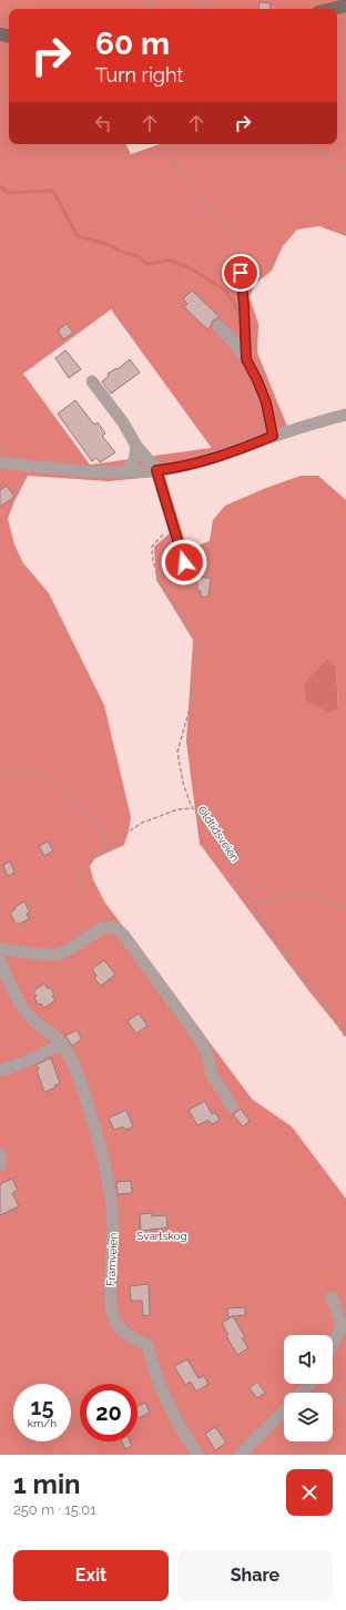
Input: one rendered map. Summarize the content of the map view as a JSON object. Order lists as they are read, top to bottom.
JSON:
{
  "streets": {
    "street": ["Framveien"],
    "path": ["Oldtidsveien"]
  },
  "parks": ["Svartskog"],
  "page": {
    "turn": ["60 m", "Turn right"],
    "speed": "15 km/h",
    "limit": "20",
    "heading": ["1 min", "250 m · 15:01"],
    "buttons": ["Exit", "Share"]
  }
}
